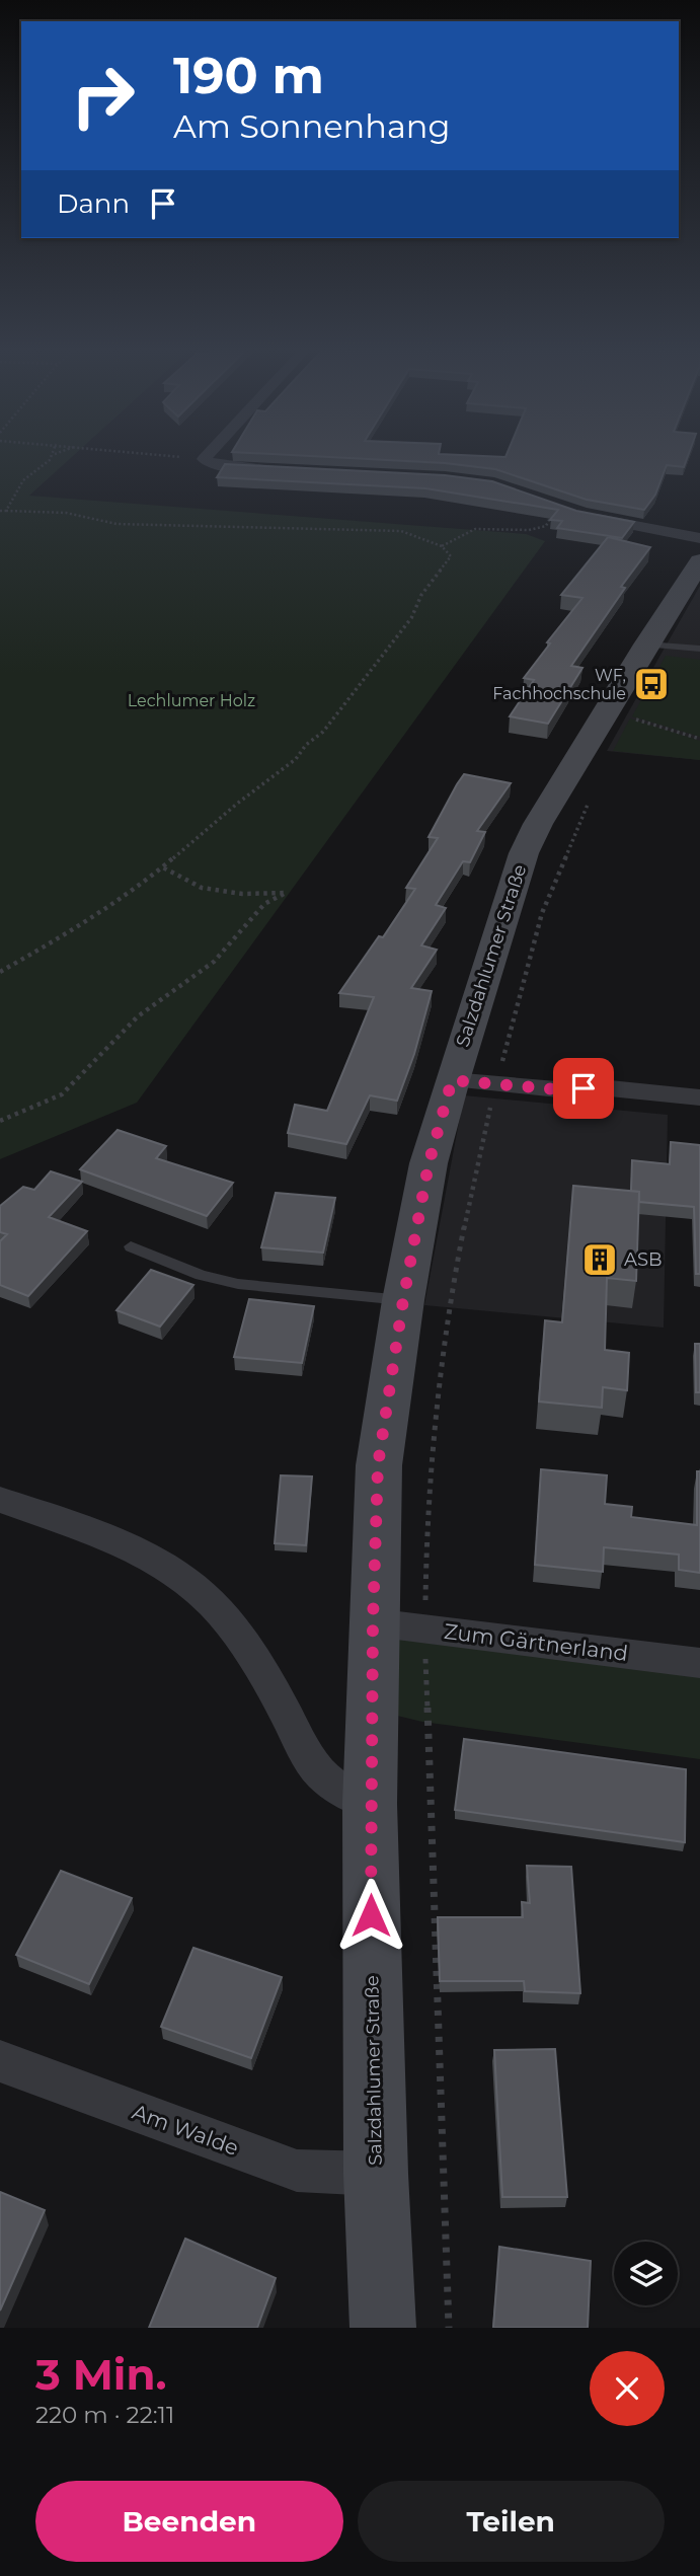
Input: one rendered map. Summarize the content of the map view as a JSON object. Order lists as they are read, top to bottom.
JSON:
{
  "streets": {
    "main road": ["Salzdahlumer Straße"],
    "street": ["Zum Gärtnerland", "Am Walde"]
  },
  "crossings": [
    ["Salzdahlumer Straße", "Zum Gärtnerland"],
    ["Salzdahlumer Straße", "Am Walde"]
  ],
  "parks": ["Lechlumer Holz"],
  "places": {
    "bus stop": ["WF, Fachhochschule"],
    "building": ["ASB"]
  },
  "page": {
    "turn": ["190 m", "Am Sonnenhang"],
    "then": "Dann",
    "heading": ["3 Min.", "220 m · 22:11"],
    "buttons": ["Beenden", "Teilen"]
  }
}
